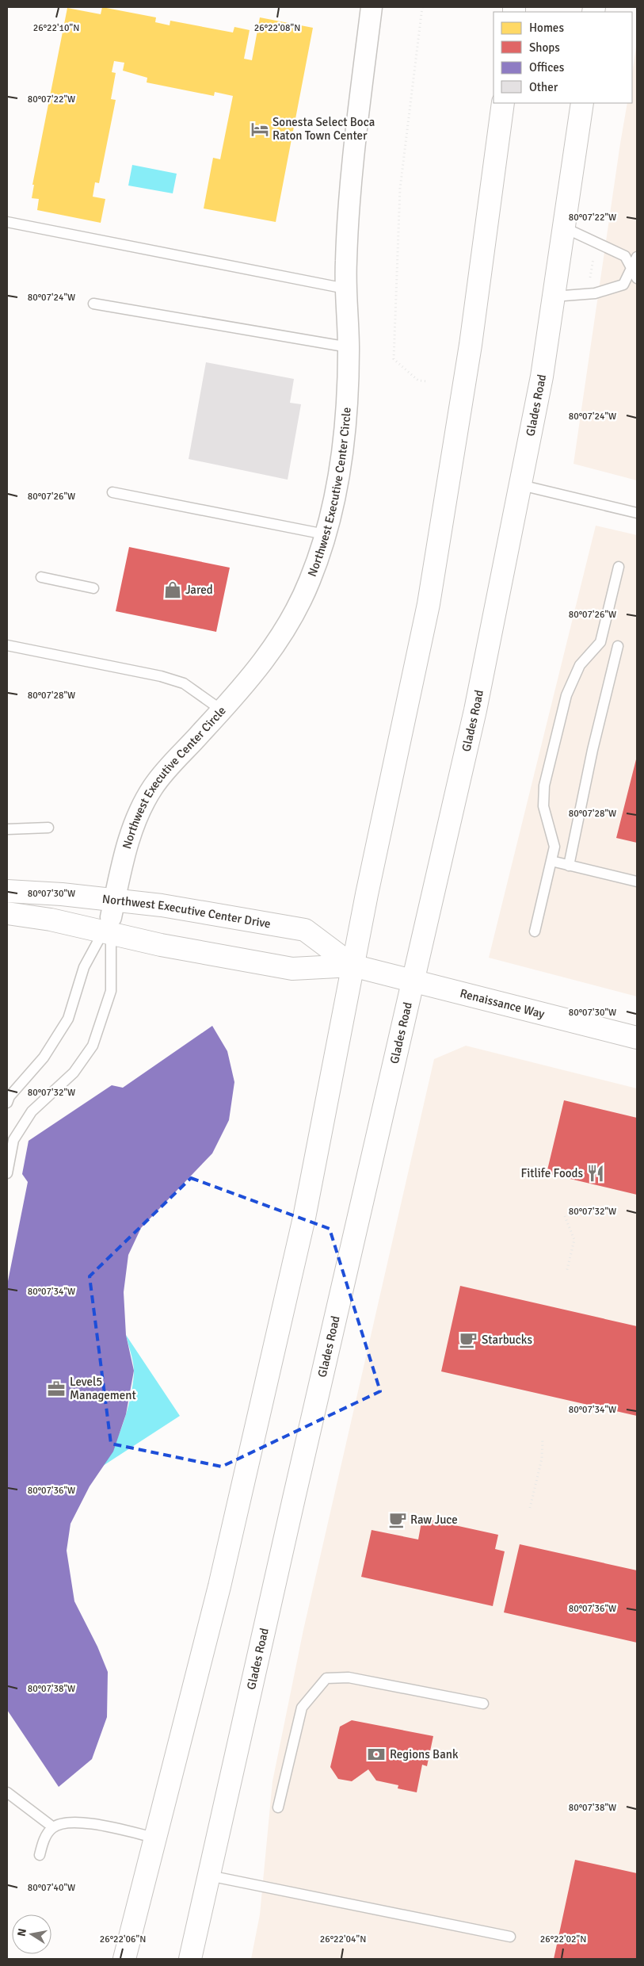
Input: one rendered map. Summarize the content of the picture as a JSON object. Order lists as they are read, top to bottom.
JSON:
{
  "streets": {
    "main road": ["Glades Road", "Northwest Executive Center Drive", "Renaissance Way"],
    "street": ["Northwest Executive Center Circle"]
  },
  "crossings": [
    ["Glades Road", "Northwest Executive Center Drive"],
    ["Glades Road", "Renaissance Way"],
    ["Northwest Executive Center Circle", "Northwest Executive Center Drive"],
    ["Northwest Executive Center Drive", "Renaissance Way"]
  ],
  "places": {
    "hotel": ["Sonesta Select Boca Raton Town Center"],
    "shop": ["Jared"],
    "restaurant": ["Fitlife Foods"],
    "cafe": ["Starbucks", "Raw Juce"],
    "office": ["Level5 Management"],
    "bank": ["Regions Bank"]
  },
  "legend": [
    "Homes",
    "Shops",
    "Offices",
    "Other"
  ],
  "north": "left",
  "coordinates": [
    "26°22'10\"N",
    "26°22'08\"N",
    "80°07'22\"W",
    "80°07'24\"W",
    "80°07'26\"W",
    "80°07'28\"W",
    "80°07'30\"W",
    "80°07'32\"W",
    "80°07'34\"W",
    "80°07'36\"W",
    "80°07'38\"W",
    "80°07'40\"W",
    "26°22'06\"N",
    "26°22'04\"N",
    "26°22'02\"N"
  ]
}
